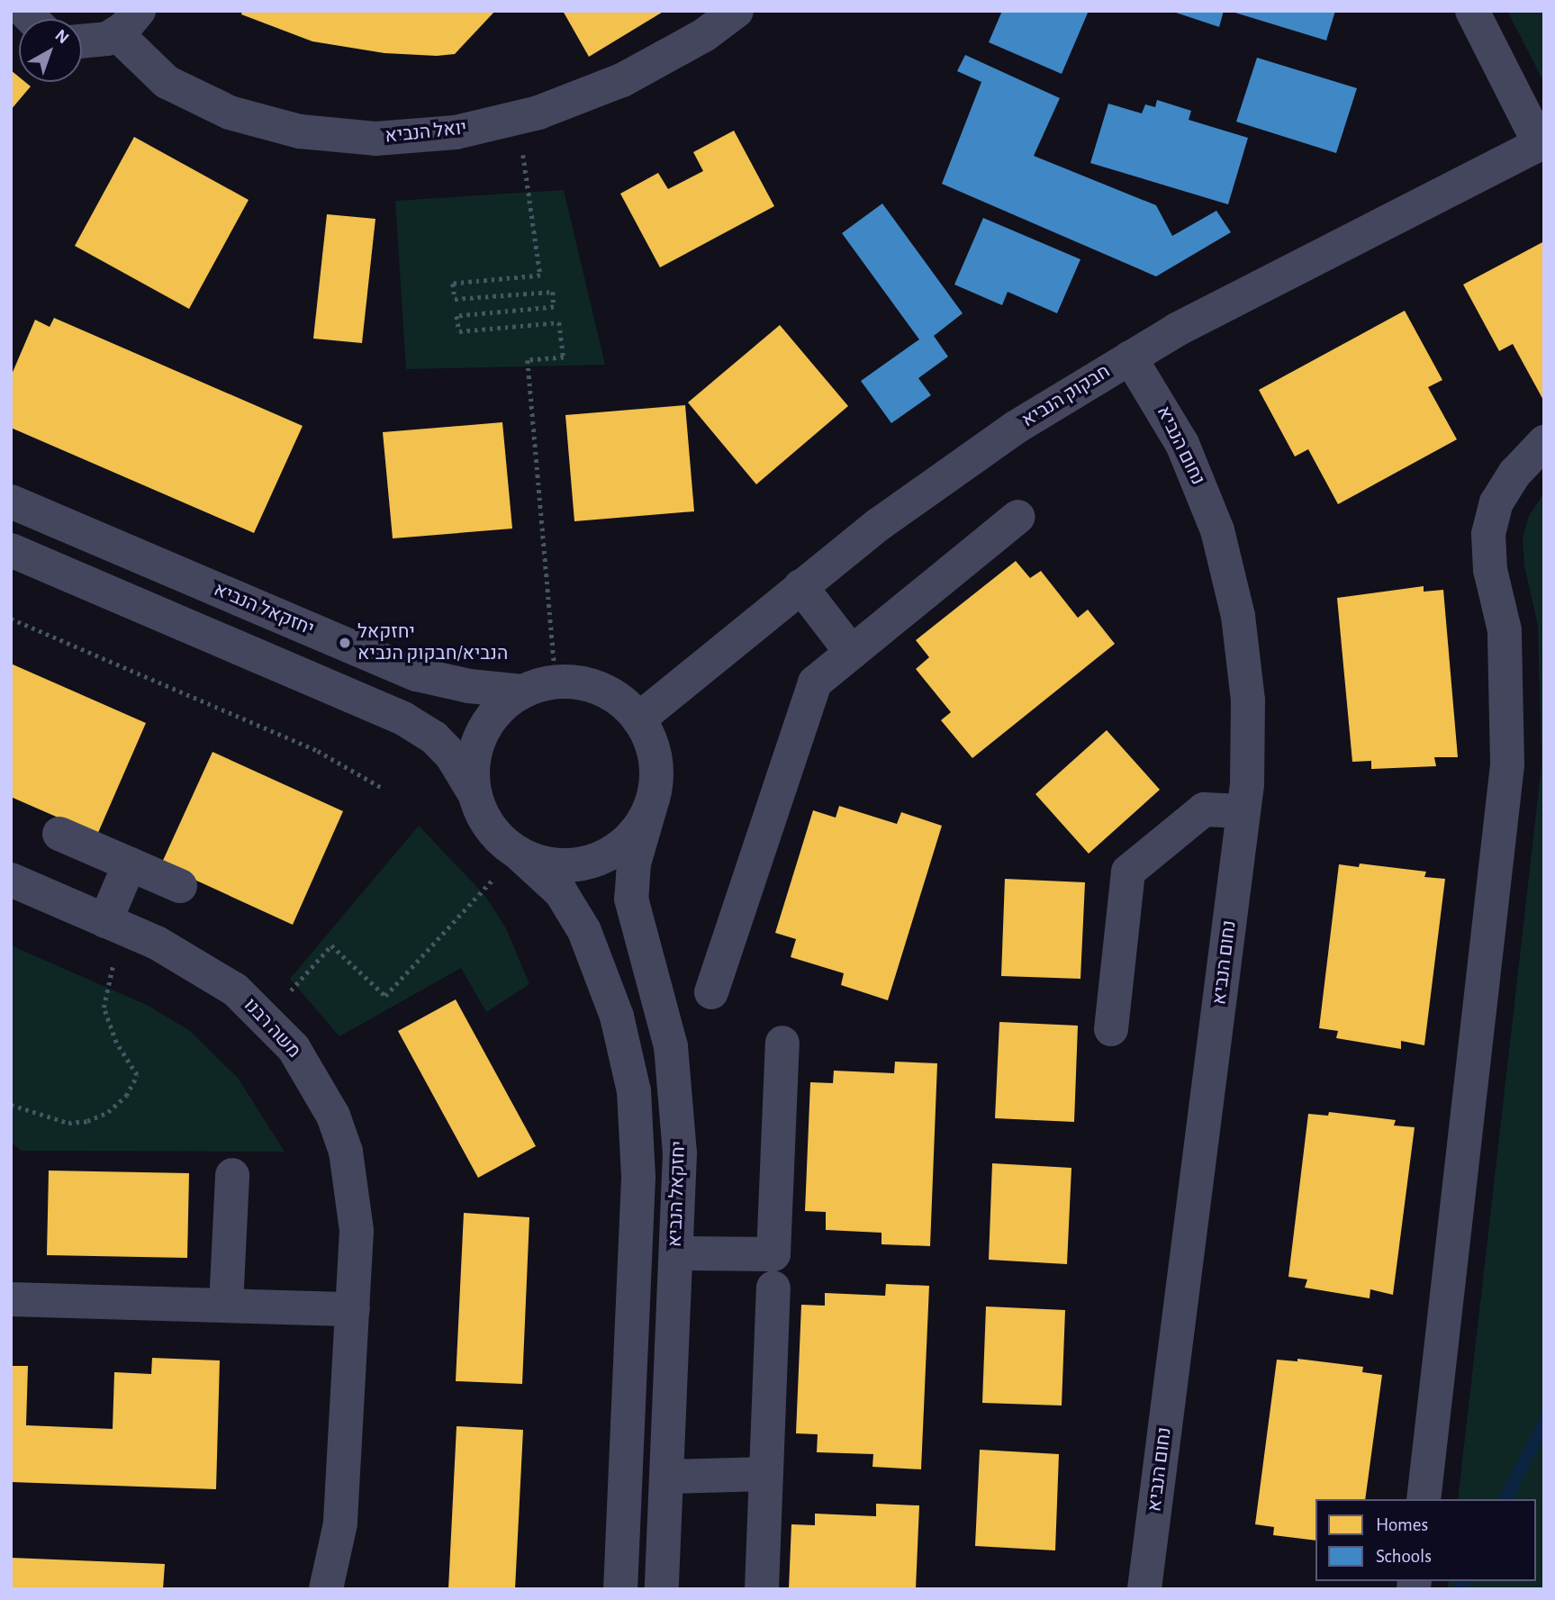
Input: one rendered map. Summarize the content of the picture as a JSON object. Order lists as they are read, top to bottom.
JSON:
{
  "streets": {
    "street": [
      "יואל הנביא",
      "חבקוק הנביא",
      "נחום הנביא",
      "יחזקאל הנביא",
      "משה רבנו"
    ]
  },
  "crossings": [
    ["חבקוק הנביא", "נחום הנביא"],
    ["חבקוק הנביא", "יחזקאל הנביא"]
  ],
  "places": ["יחזקאל הנביא/חבקוק הנביא"],
  "legend": ["Homes", "Schools"],
  "north": "top right"
}
